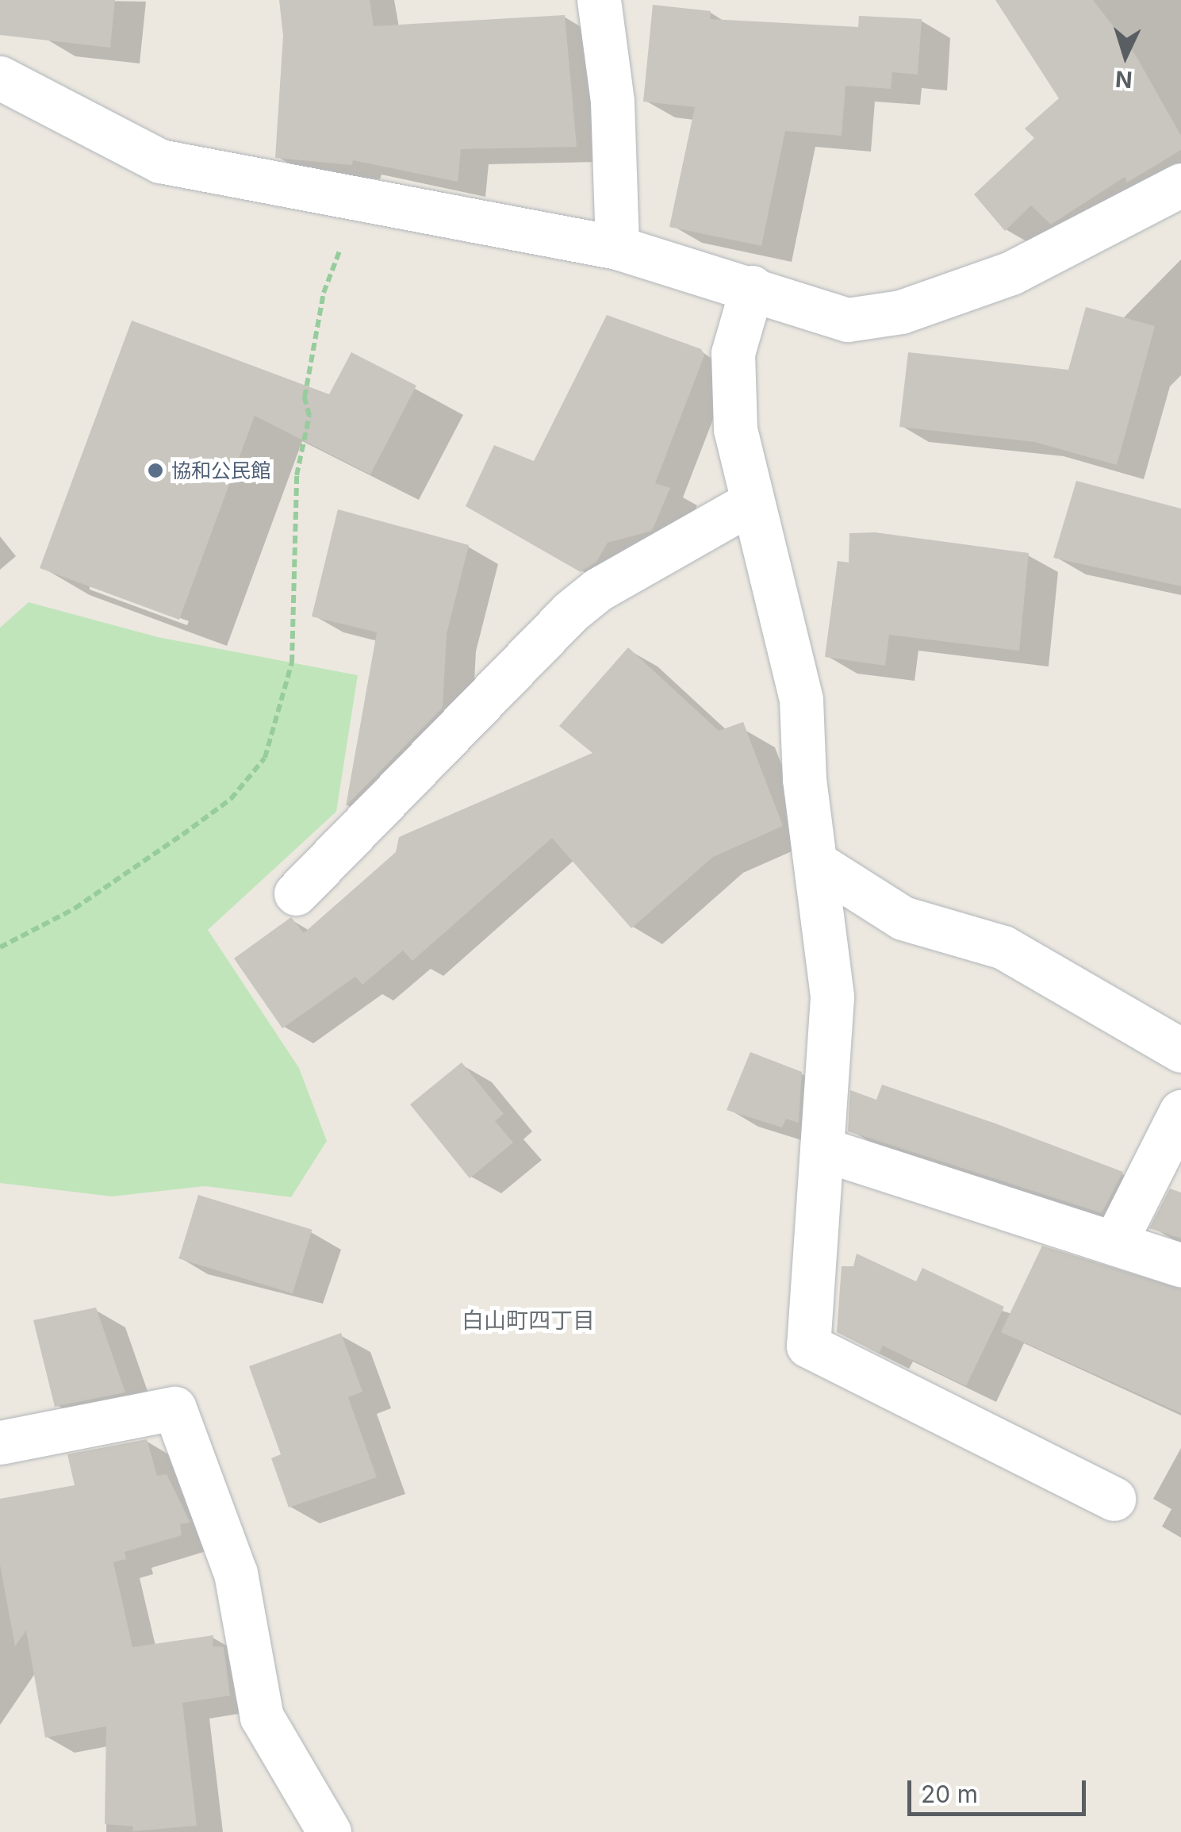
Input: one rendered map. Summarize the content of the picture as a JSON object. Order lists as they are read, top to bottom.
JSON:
{
  "districts": ["白山町四丁目"],
  "places": ["協和公民館"],
  "scale_bar": "20 m",
  "north": "bottom"
}
